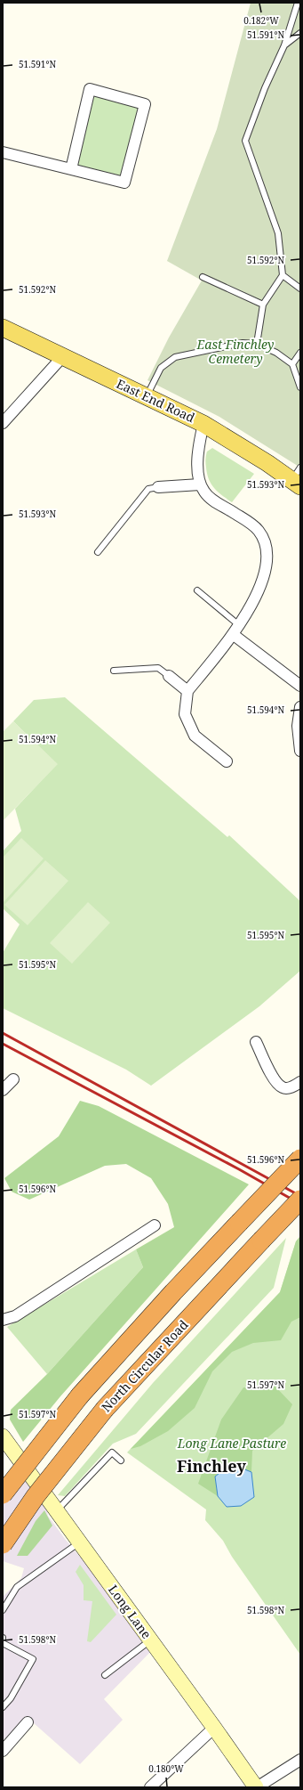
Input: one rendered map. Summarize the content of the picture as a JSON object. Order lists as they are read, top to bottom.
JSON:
{
  "streets": {
    "highway": ["North Circular Road"],
    "main road": ["East End Road"],
    "street": ["Long Lane"]
  },
  "districts": ["Finchley"],
  "parks": ["East Finchley Cemetery", "Long Lane Pasture"],
  "coordinates": [
    "0.182°W",
    "51.591°N",
    "51.592°N",
    "51.593°N",
    "51.594°N",
    "51.595°N",
    "51.596°N",
    "51.597°N",
    "51.598°N",
    "0.180°W"
  ]
}
